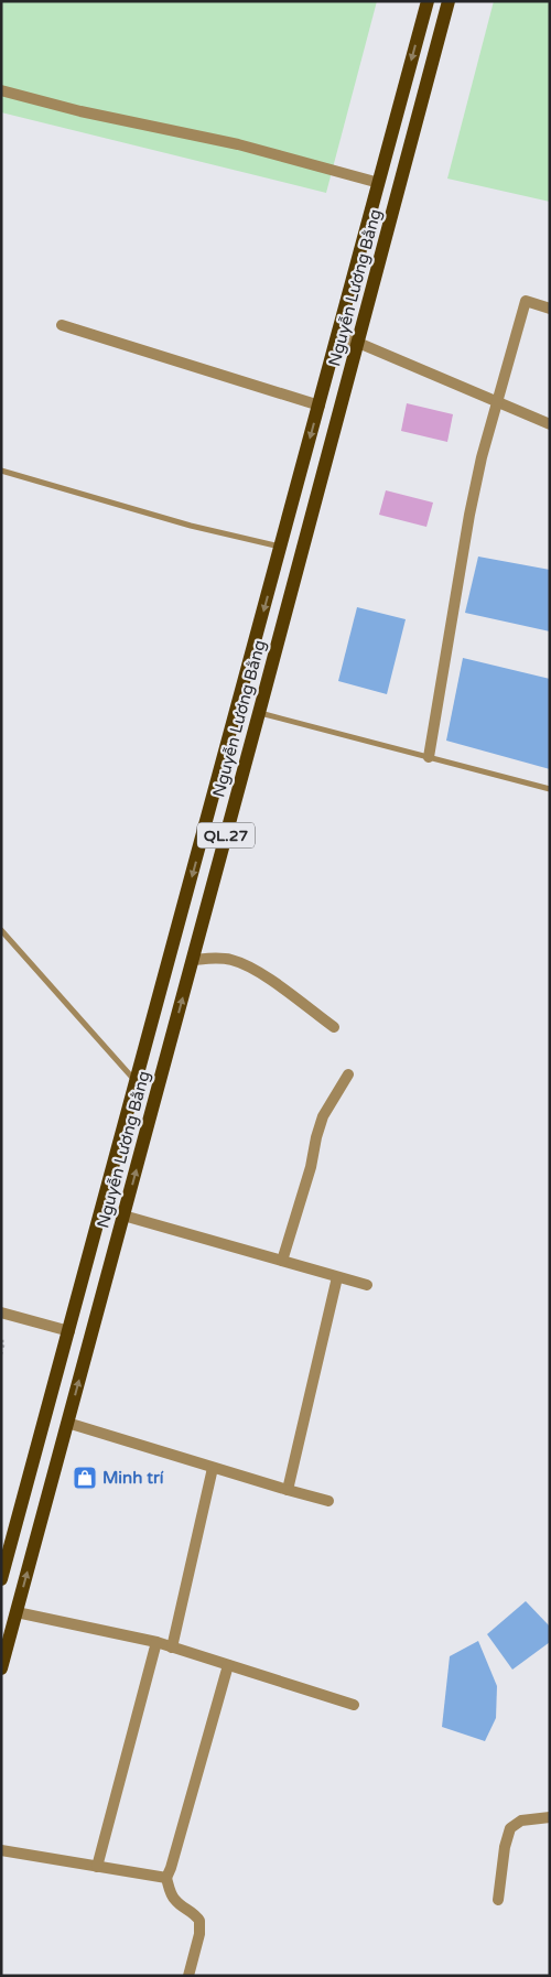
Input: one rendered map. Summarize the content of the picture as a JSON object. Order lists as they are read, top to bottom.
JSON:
{
  "streets": {
    "main road": ["Nguyễn Lương Bằng", "QL.27"]
  },
  "places": {
    "shop": ["Minh trí"]
  }
}
